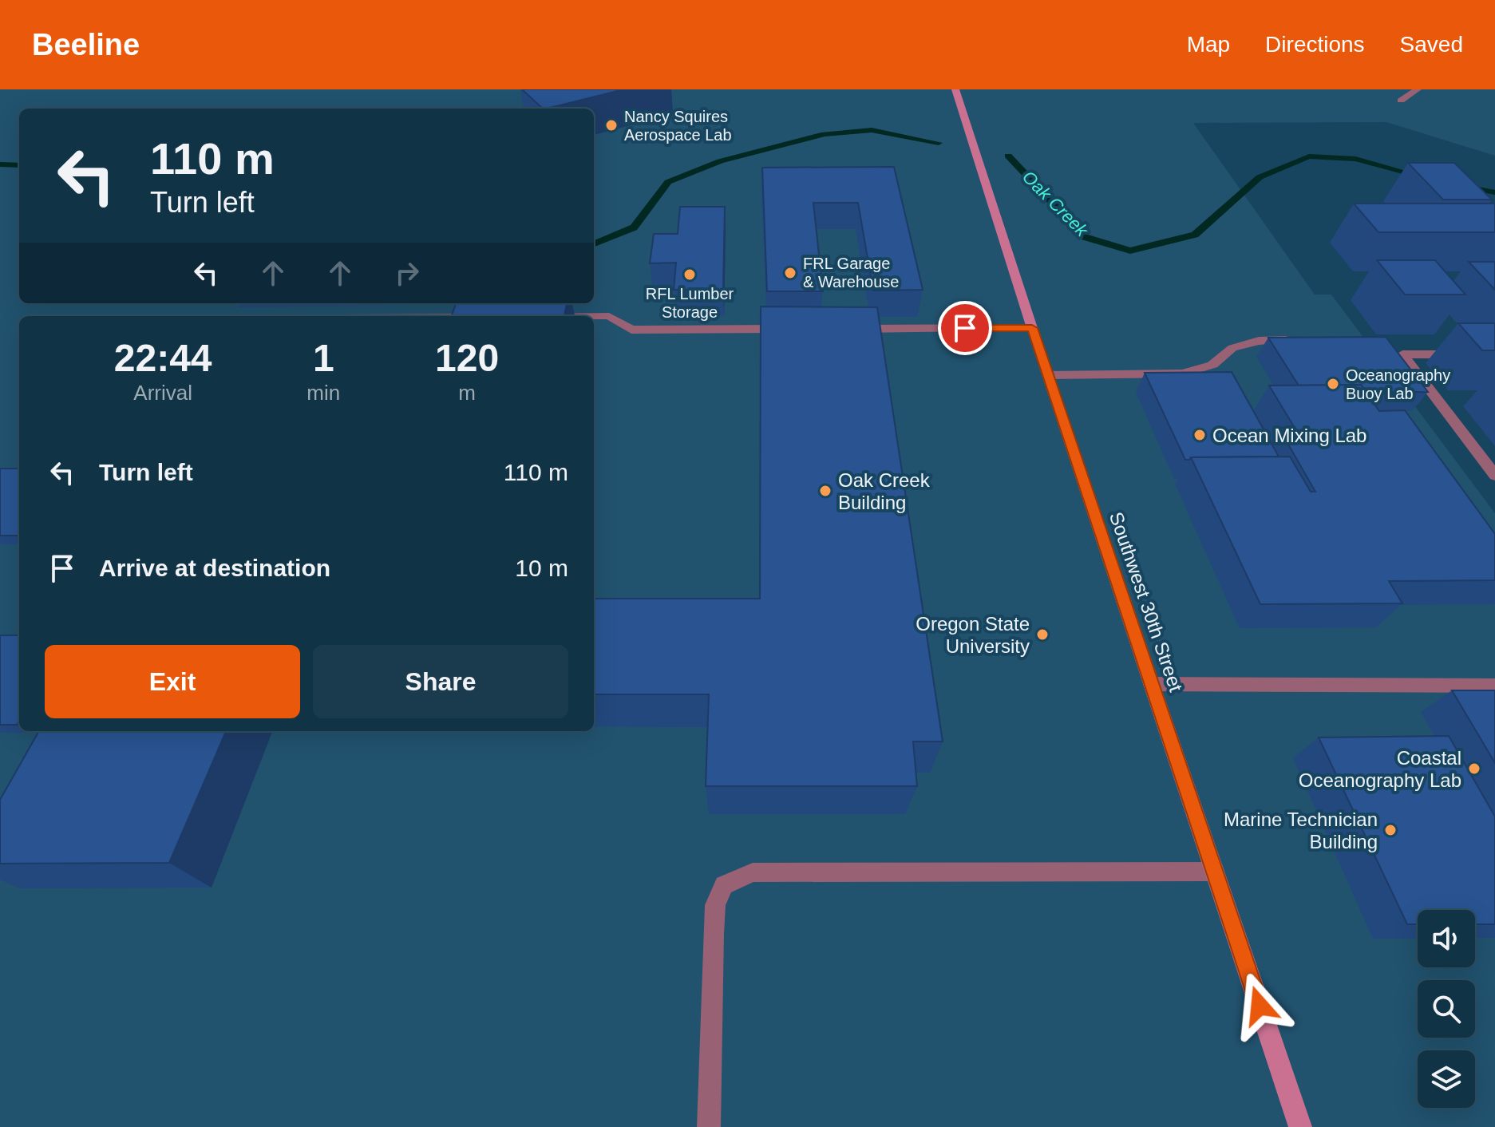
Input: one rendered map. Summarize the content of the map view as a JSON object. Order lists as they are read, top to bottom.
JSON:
{
  "streets": {
    "street": ["Southwest 30th Street"]
  },
  "water": ["Oak Creek"],
  "places": [
    "Nancy Squires Aerospace Lab",
    "FRL Garage & Warehouse",
    "RFL Lumber Storage",
    "Oceanography Buoy Lab",
    "Ocean Mixing Lab",
    "Oak Creek Building",
    "Oregon State University",
    "Coastal Oceanography Lab",
    "Marine Technician Building"
  ],
  "page": {
    "header": "Beeline",
    "nav": ["Map", "Directions", "Saved"],
    "turn": ["110 m", "Turn left"],
    "eta": [
      "22:44",
      "Arrival",
      "1",
      "min",
      "120",
      "m"
    ],
    "list": [
      {
        "name": "Turn left",
        "value": "110 m"
      },
      {
        "name": "Arrive at destination",
        "value": "10 m"
      }
    ],
    "buttons": ["Exit", "Share"]
  }
}
